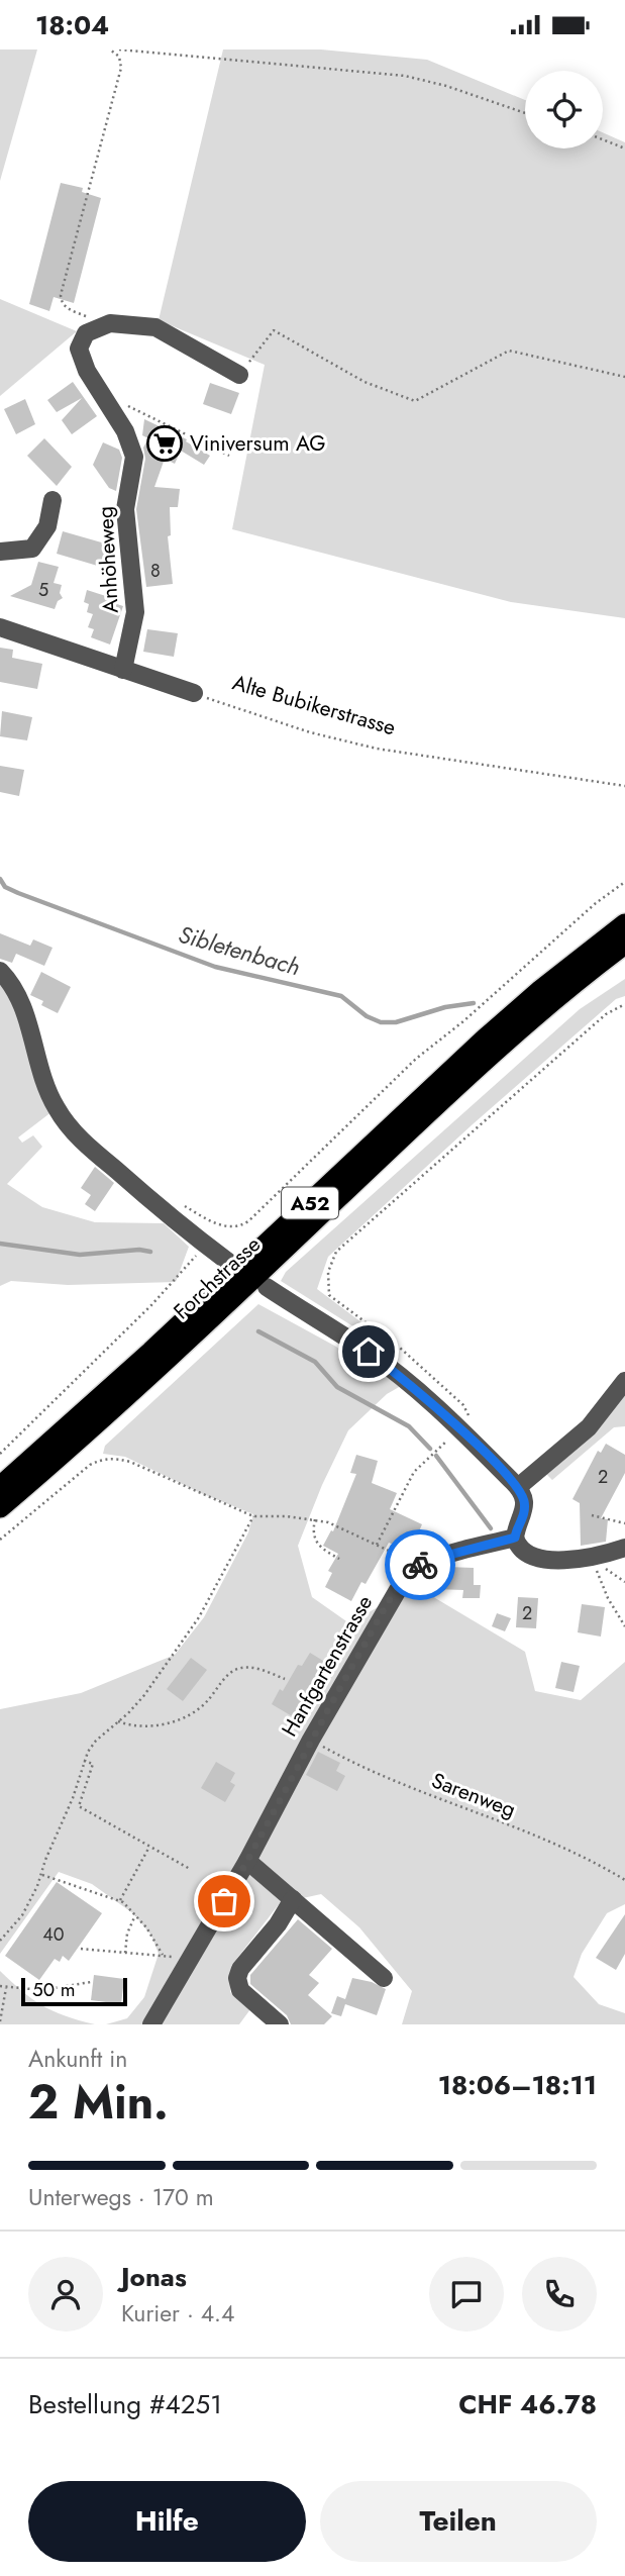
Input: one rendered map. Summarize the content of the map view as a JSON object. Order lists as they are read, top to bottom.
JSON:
{
  "streets": {
    "highway": ["A52", "Forchstrasse"],
    "street": ["Anhöheweg", "Hanfgartenstrasse"],
    "path": ["Alte Bubikerstrasse", "Sarenweg"]
  },
  "crossings": [
    ["Hanfgartenstrasse", "Sarenweg"]
  ],
  "water": ["Sibletenbach"],
  "places": {
    "supermarket": ["Viniversum AG"]
  },
  "house_numbers": [
    "8",
    "5",
    "2",
    "2",
    "40"
  ],
  "scale_bar": "50 m",
  "page": {
    "status": "18:04",
    "scale": "50 m",
    "heading": ["2 Min.", "Ankunft in", "18:06–18:11"],
    "panel": [
      "Jonas",
      "Kurier · 4.4",
      "Bestellung #4251",
      "CHF 46.78"
    ],
    "bar": "Unterwegs · 170 m",
    "buttons": ["Hilfe", "Teilen"]
  }
}
